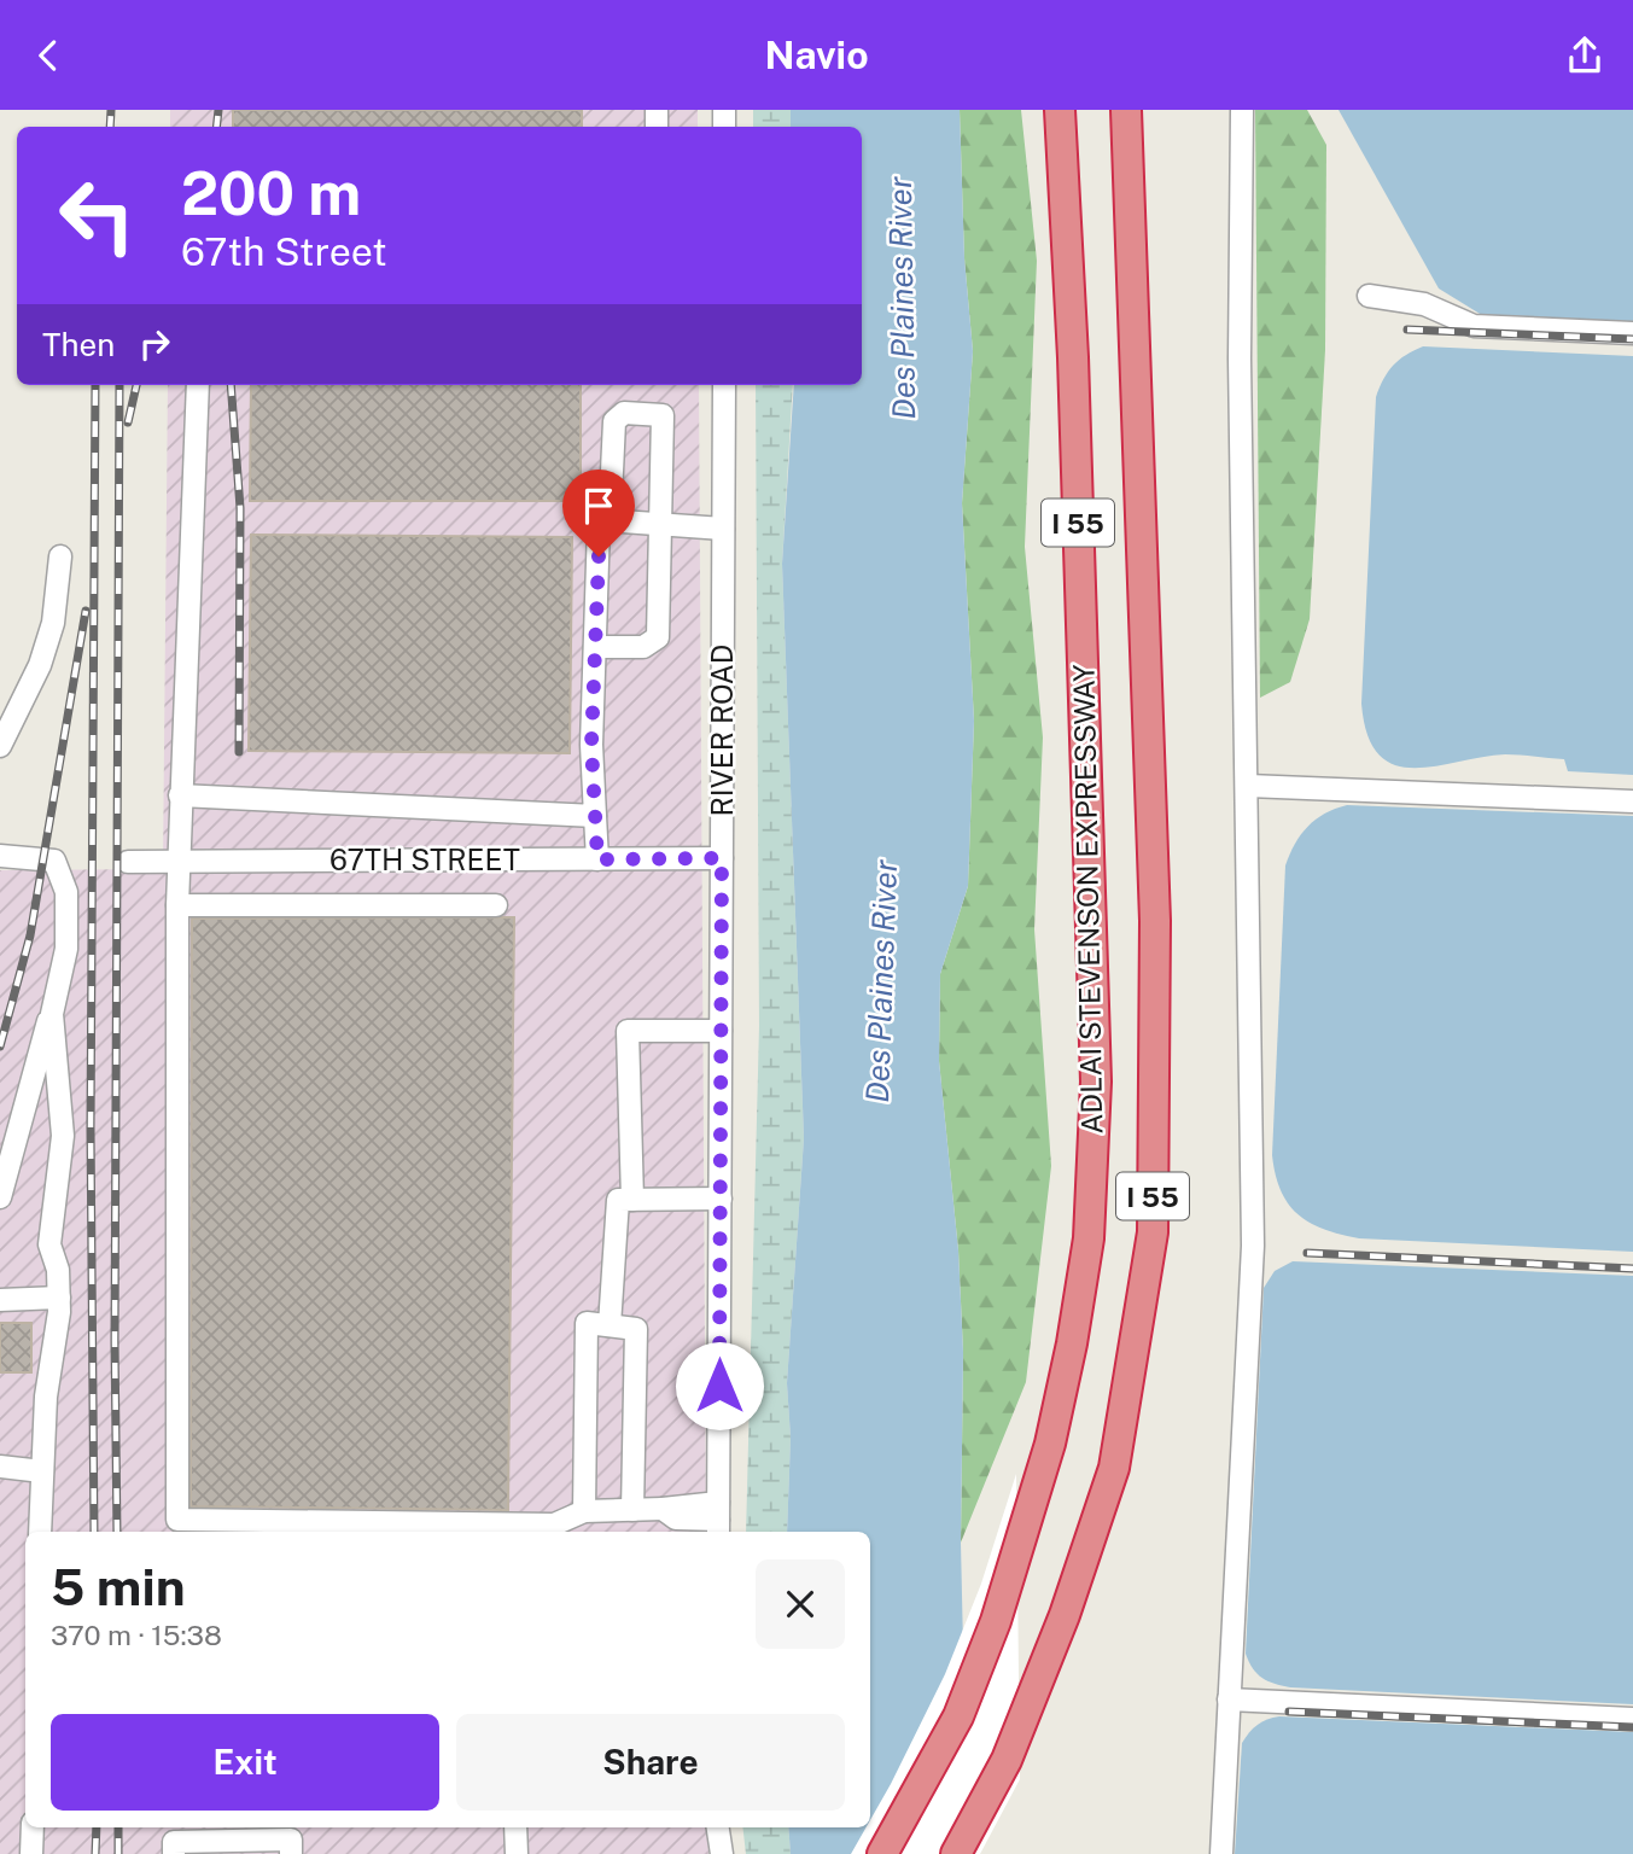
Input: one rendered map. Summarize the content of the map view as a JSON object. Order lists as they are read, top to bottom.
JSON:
{
  "streets": {
    "highway": ["I 55", "ADLAI STEVENSON EXPRESSWAY"],
    "street": ["RIVER ROAD", "67TH STREET"]
  },
  "crossings": [
    ["RIVER ROAD", "67TH STREET"]
  ],
  "water": ["Des Plaines River"],
  "page": {
    "header": "Navio",
    "turn": ["200 m", "67th Street"],
    "then": "Then",
    "heading": ["5 min", "370 m · 15:38"],
    "buttons": ["Exit", "Share"]
  }
}
